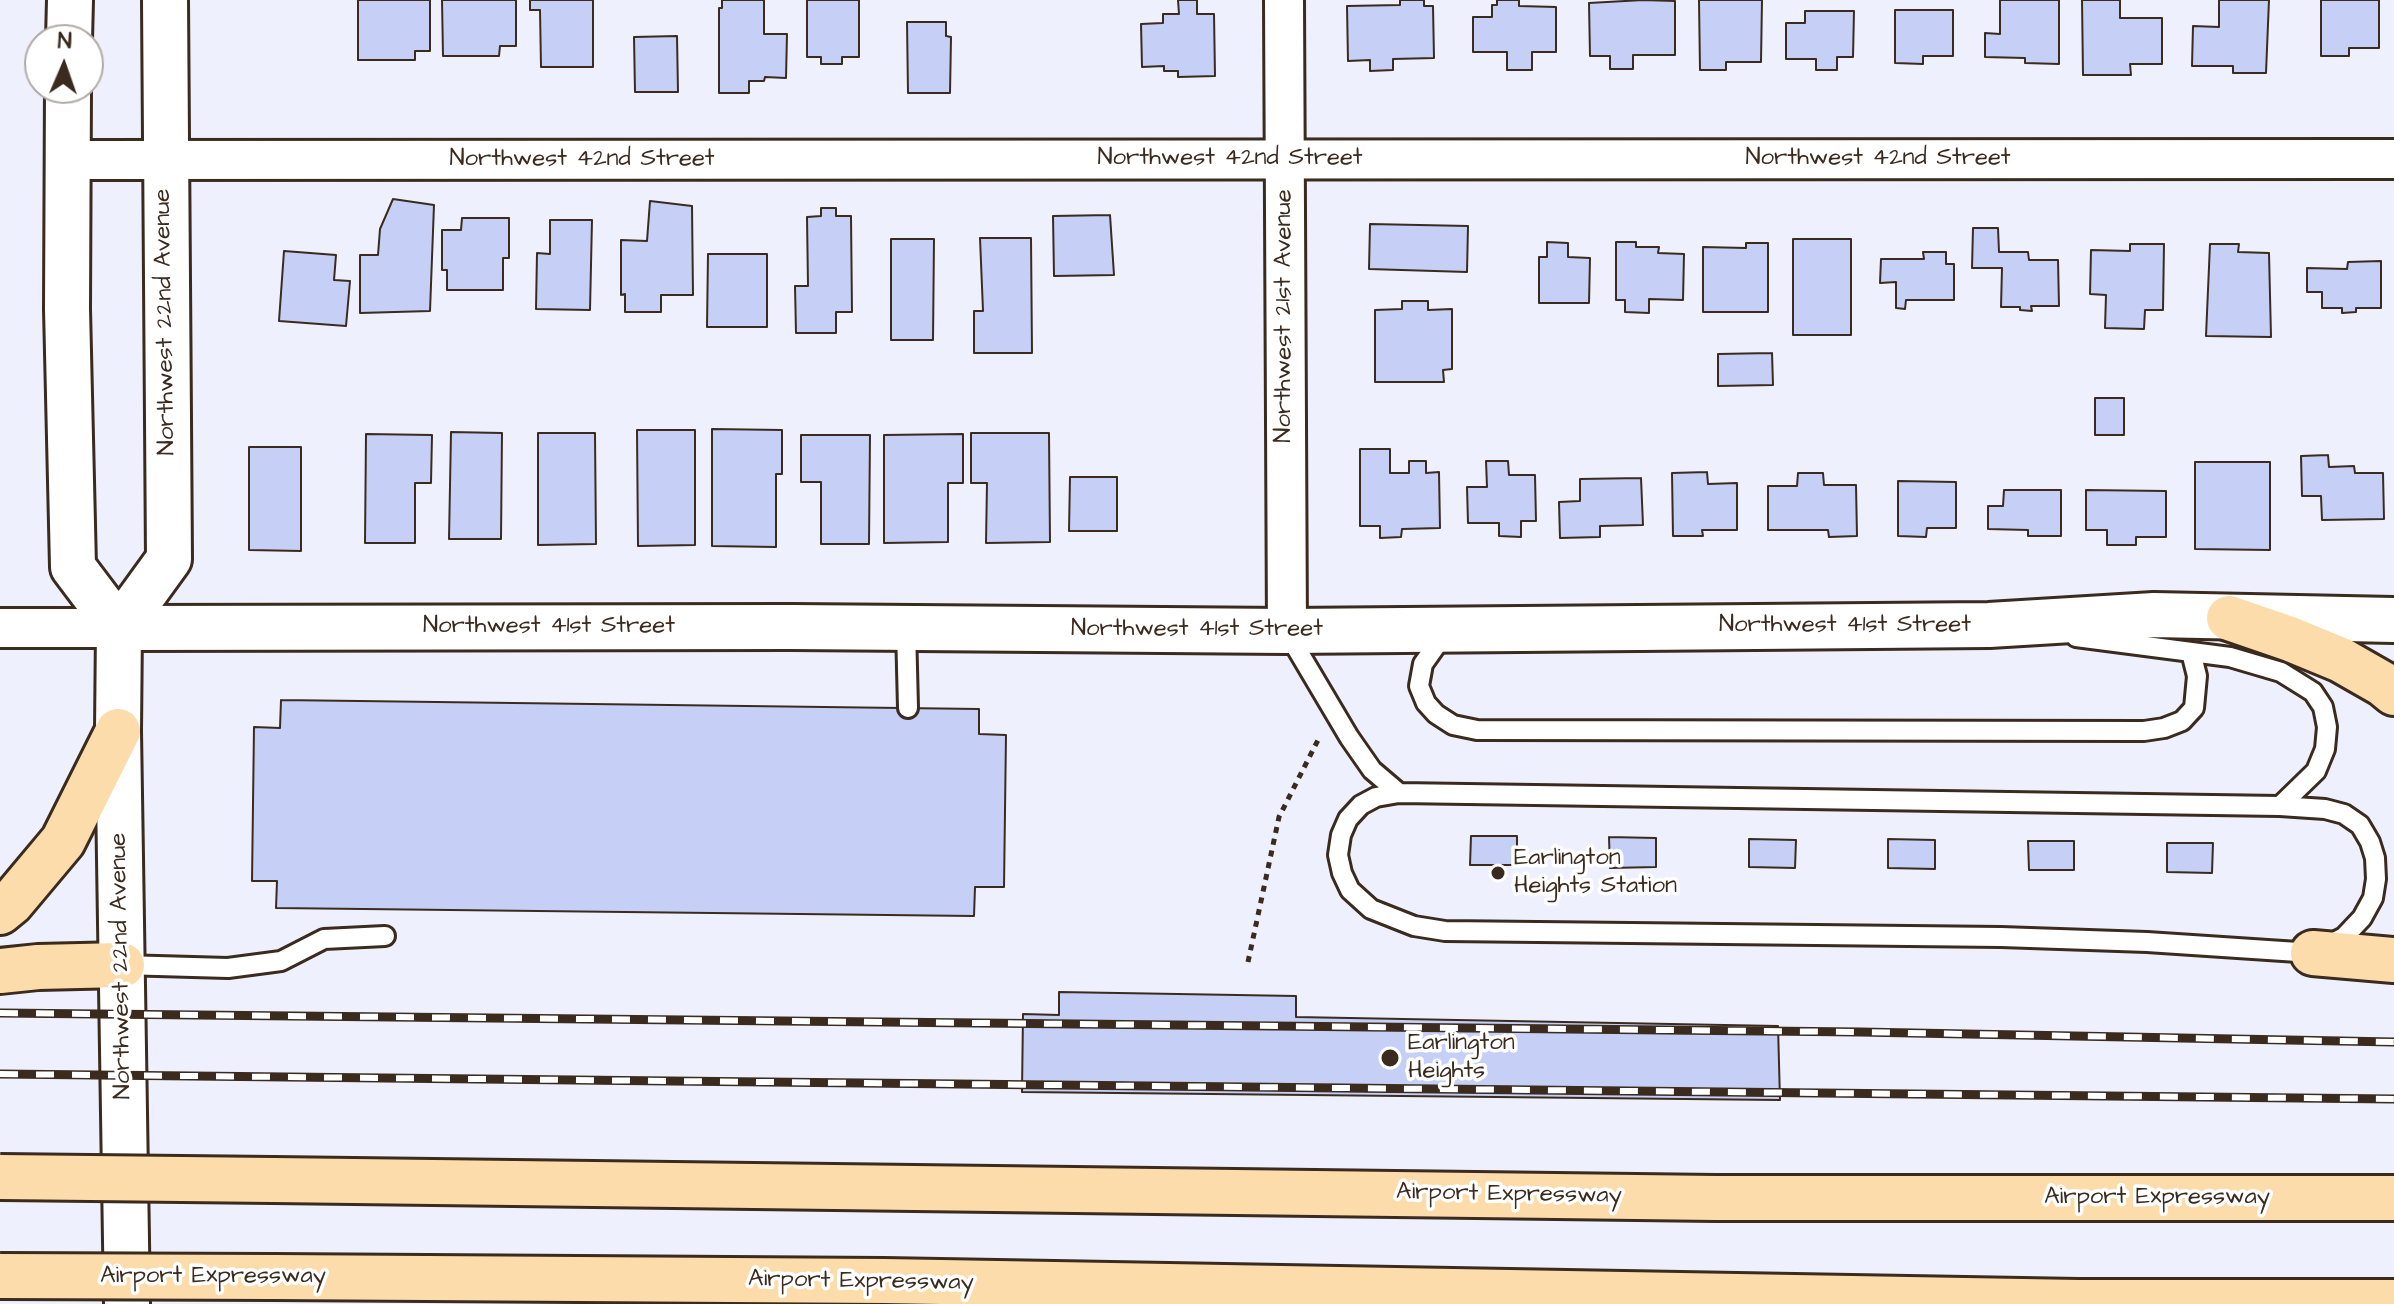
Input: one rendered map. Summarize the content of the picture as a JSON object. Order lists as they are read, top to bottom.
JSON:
{
  "streets": {
    "highway": ["Airport Expressway"],
    "main road": ["Northwest 22nd Avenue", "Northwest 41st Street"],
    "street": ["Northwest 42nd Street", "Northwest 21st Avenue"]
  },
  "crossings": [
    ["Northwest 42nd Street", "Northwest 21st Avenue"],
    ["Northwest 42nd Street", "Northwest 22nd Avenue"],
    ["Northwest 21st Avenue", "Northwest 41st Street"],
    ["Northwest 22nd Avenue", "Northwest 41st Street"]
  ],
  "places": ["Earlington Heights Station", "Earlington Heights"],
  "north": "top"
}
